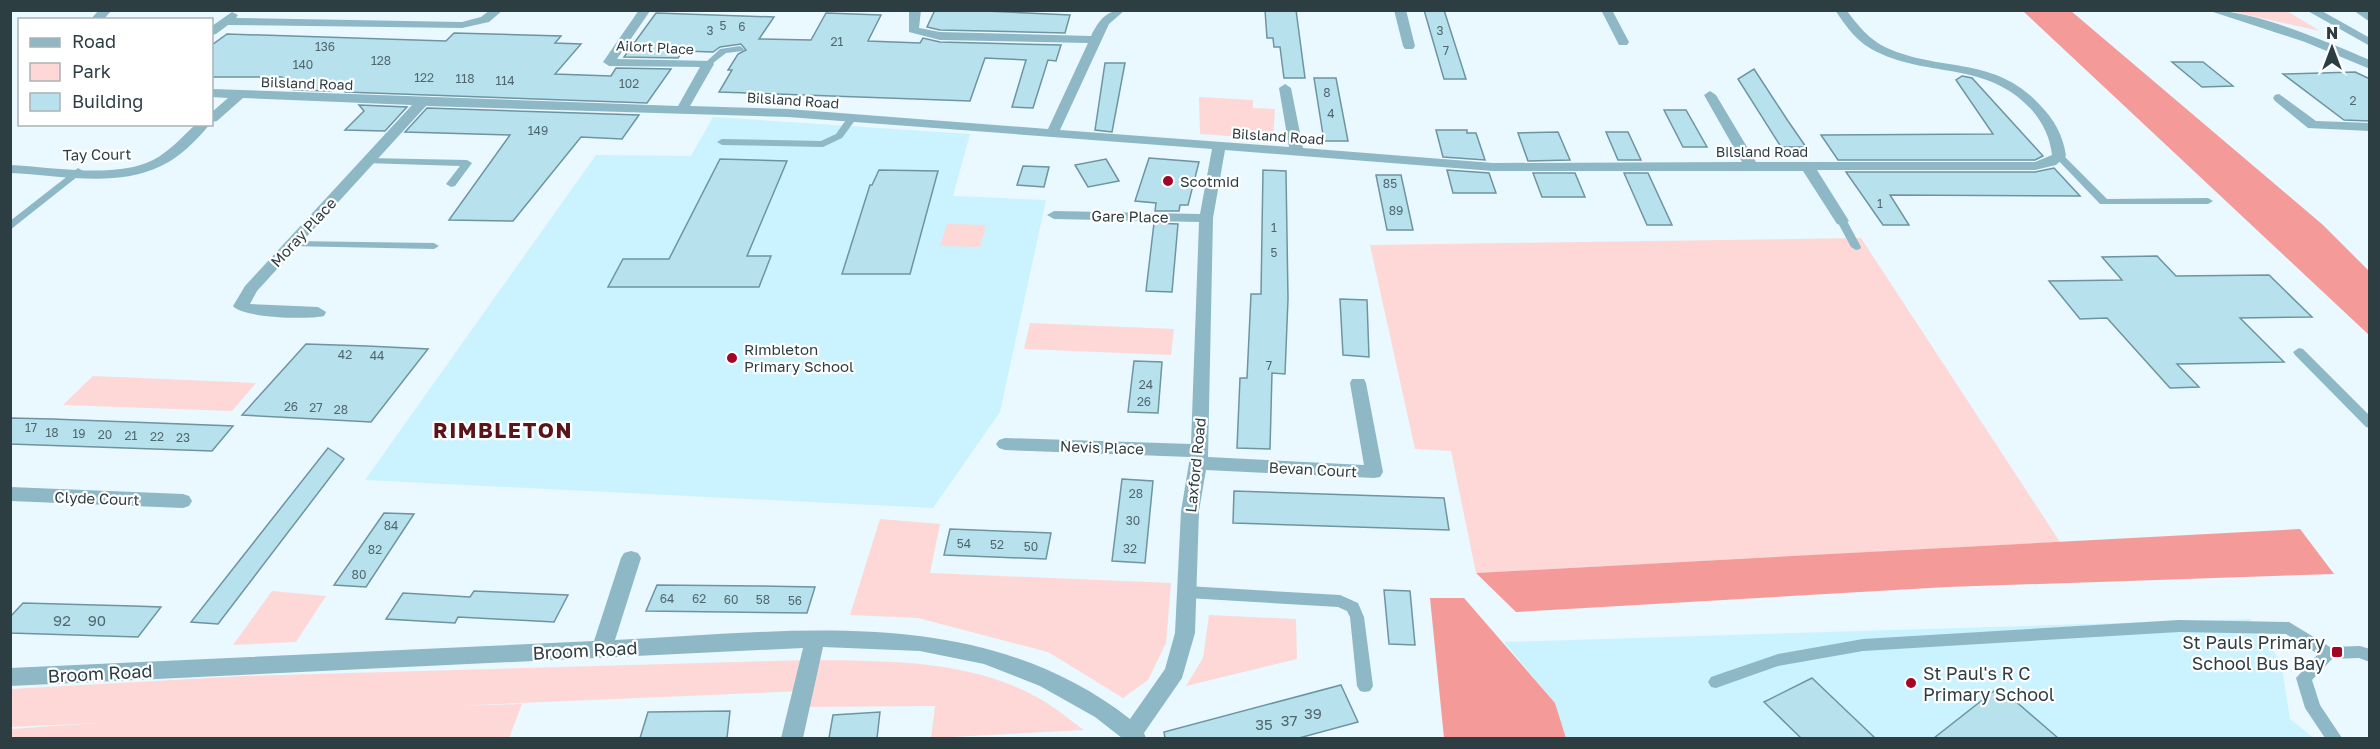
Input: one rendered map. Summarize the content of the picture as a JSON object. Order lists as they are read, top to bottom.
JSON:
{
  "streets": {
    "street": [
      "Ailort Place",
      "Bilsland Road",
      "Tay Court",
      "Gare Place",
      "Moray Place",
      "Nevis Place",
      "Laxford Road",
      "Bevan Court",
      "Clyde Court",
      "Broom Road"
    ]
  },
  "crossings": [
    ["Ailort Place", "Bilsland Road"],
    ["Bilsland Road", "Moray Place"],
    ["Bilsland Road", "Laxford Road"],
    ["Gare Place", "Laxford Road"],
    ["Nevis Place", "Laxford Road"],
    ["Nevis Place", "Bevan Court"],
    ["Laxford Road", "Bevan Court"],
    ["Laxford Road", "Broom Road"]
  ],
  "districts": ["RIMBLETON"],
  "places": {
    "other": ["Scotmid", "Rimbleton Primary School", "St Paul's R C Primary School"],
    "transit": ["St Pauls Primary School Bus Bay"]
  },
  "house_numbers": [
    "5",
    "6",
    "3",
    "3",
    "21",
    "136",
    "7",
    "128",
    "140",
    "122",
    "118",
    "114",
    "102",
    "8",
    "2",
    "4",
    "149",
    "85",
    "1",
    "89",
    "1",
    "5",
    "42",
    "44",
    "7",
    "24",
    "26",
    "26",
    "27",
    "28",
    "17",
    "18",
    "19",
    "20",
    "21",
    "22",
    "23",
    "28",
    "30",
    "84",
    "54",
    "52",
    "50",
    "32",
    "82",
    "80",
    "64",
    "62",
    "60",
    "58",
    "56",
    "92",
    "90",
    "39",
    "37",
    "35"
  ],
  "legend": ["Road", "Park", "Building"],
  "north": "top"
}
